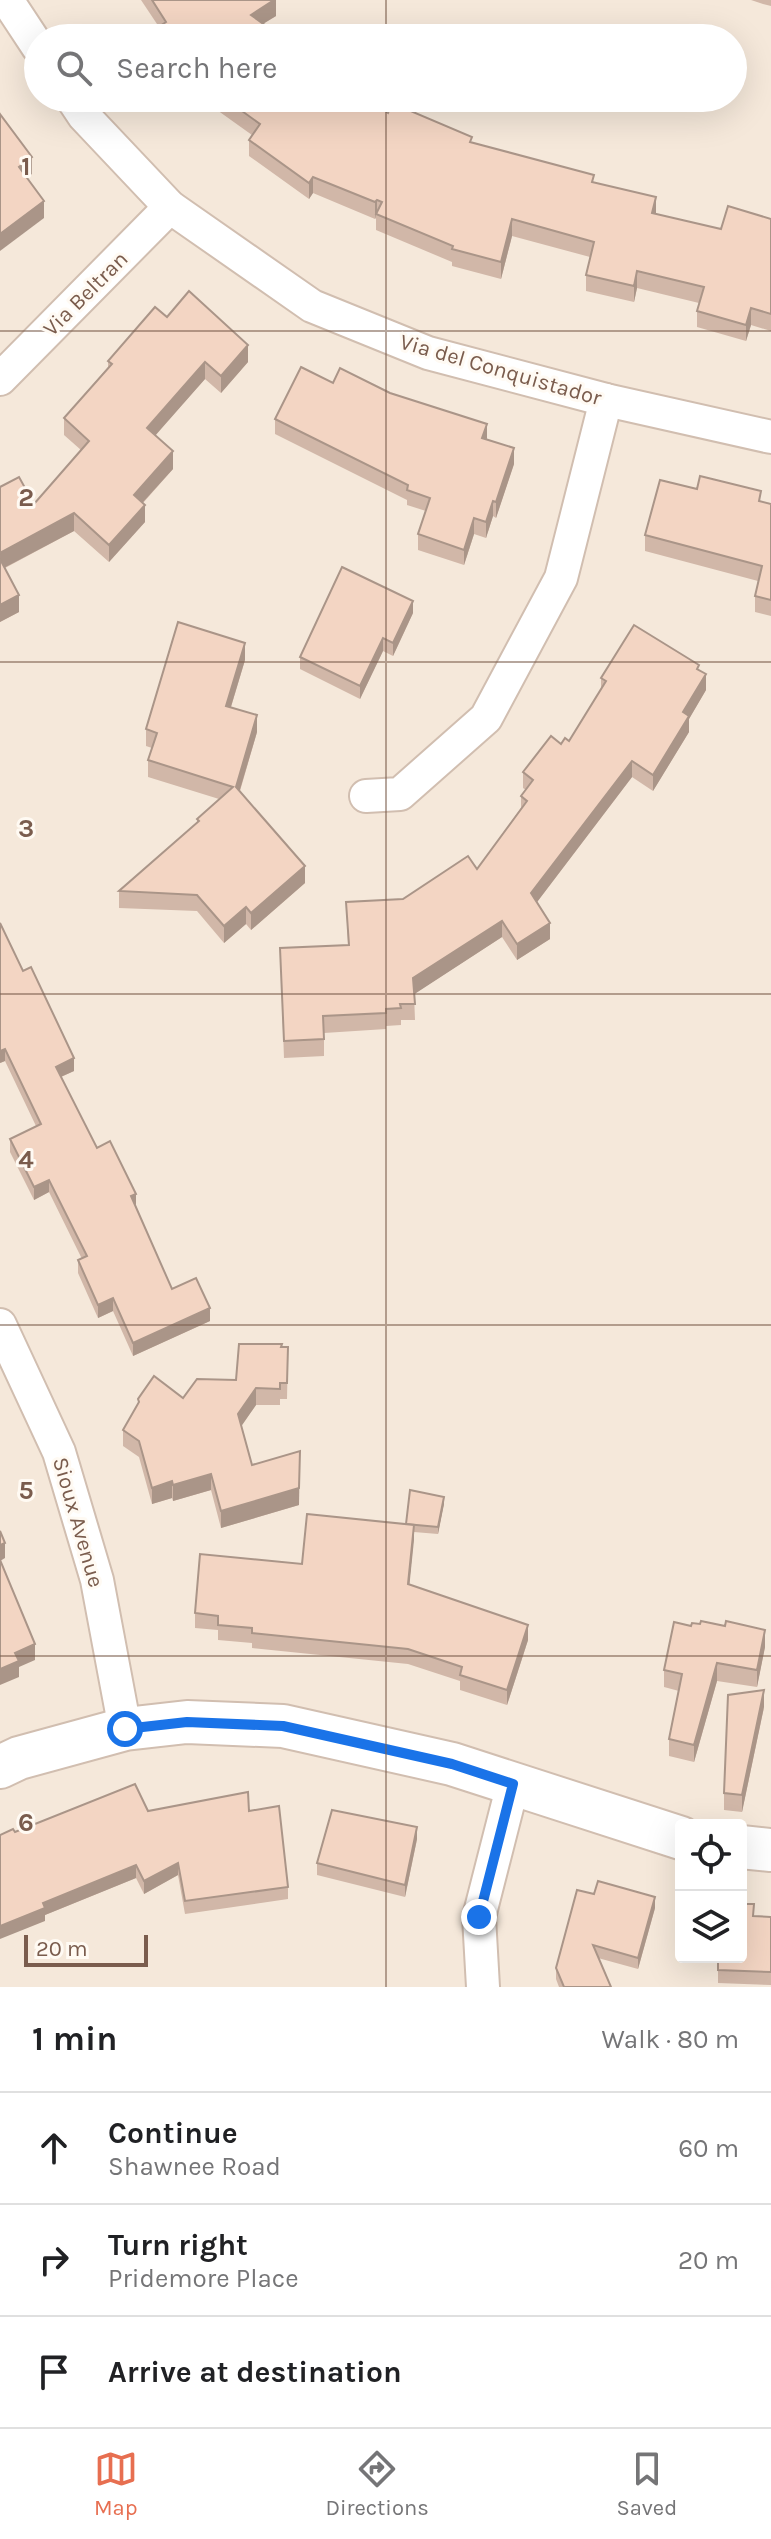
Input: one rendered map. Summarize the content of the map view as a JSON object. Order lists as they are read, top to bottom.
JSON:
{
  "streets": {
    "street": ["Via Beltran", "Via del Conquistador", "Sioux Avenue"]
  },
  "crossings": [
    ["Via Beltran", "Via del Conquistador"]
  ],
  "scale_bar": "20 m",
  "page": {
    "search": "Search here",
    "scale": "20 m",
    "heading": ["1 min", "Walk · 80 m"],
    "list": [
      ["Continue", "Shawnee Road", "60 m"],
      ["Turn right", "Pridemore Place", "20 m"],
      "Arrive at destination"
    ],
    "nav": ["Map", "Directions", "Saved"]
  },
  "grid": {
    "rows": [
      "1",
      "2",
      "3",
      "4",
      "5",
      "6"
    ]
  }
}
